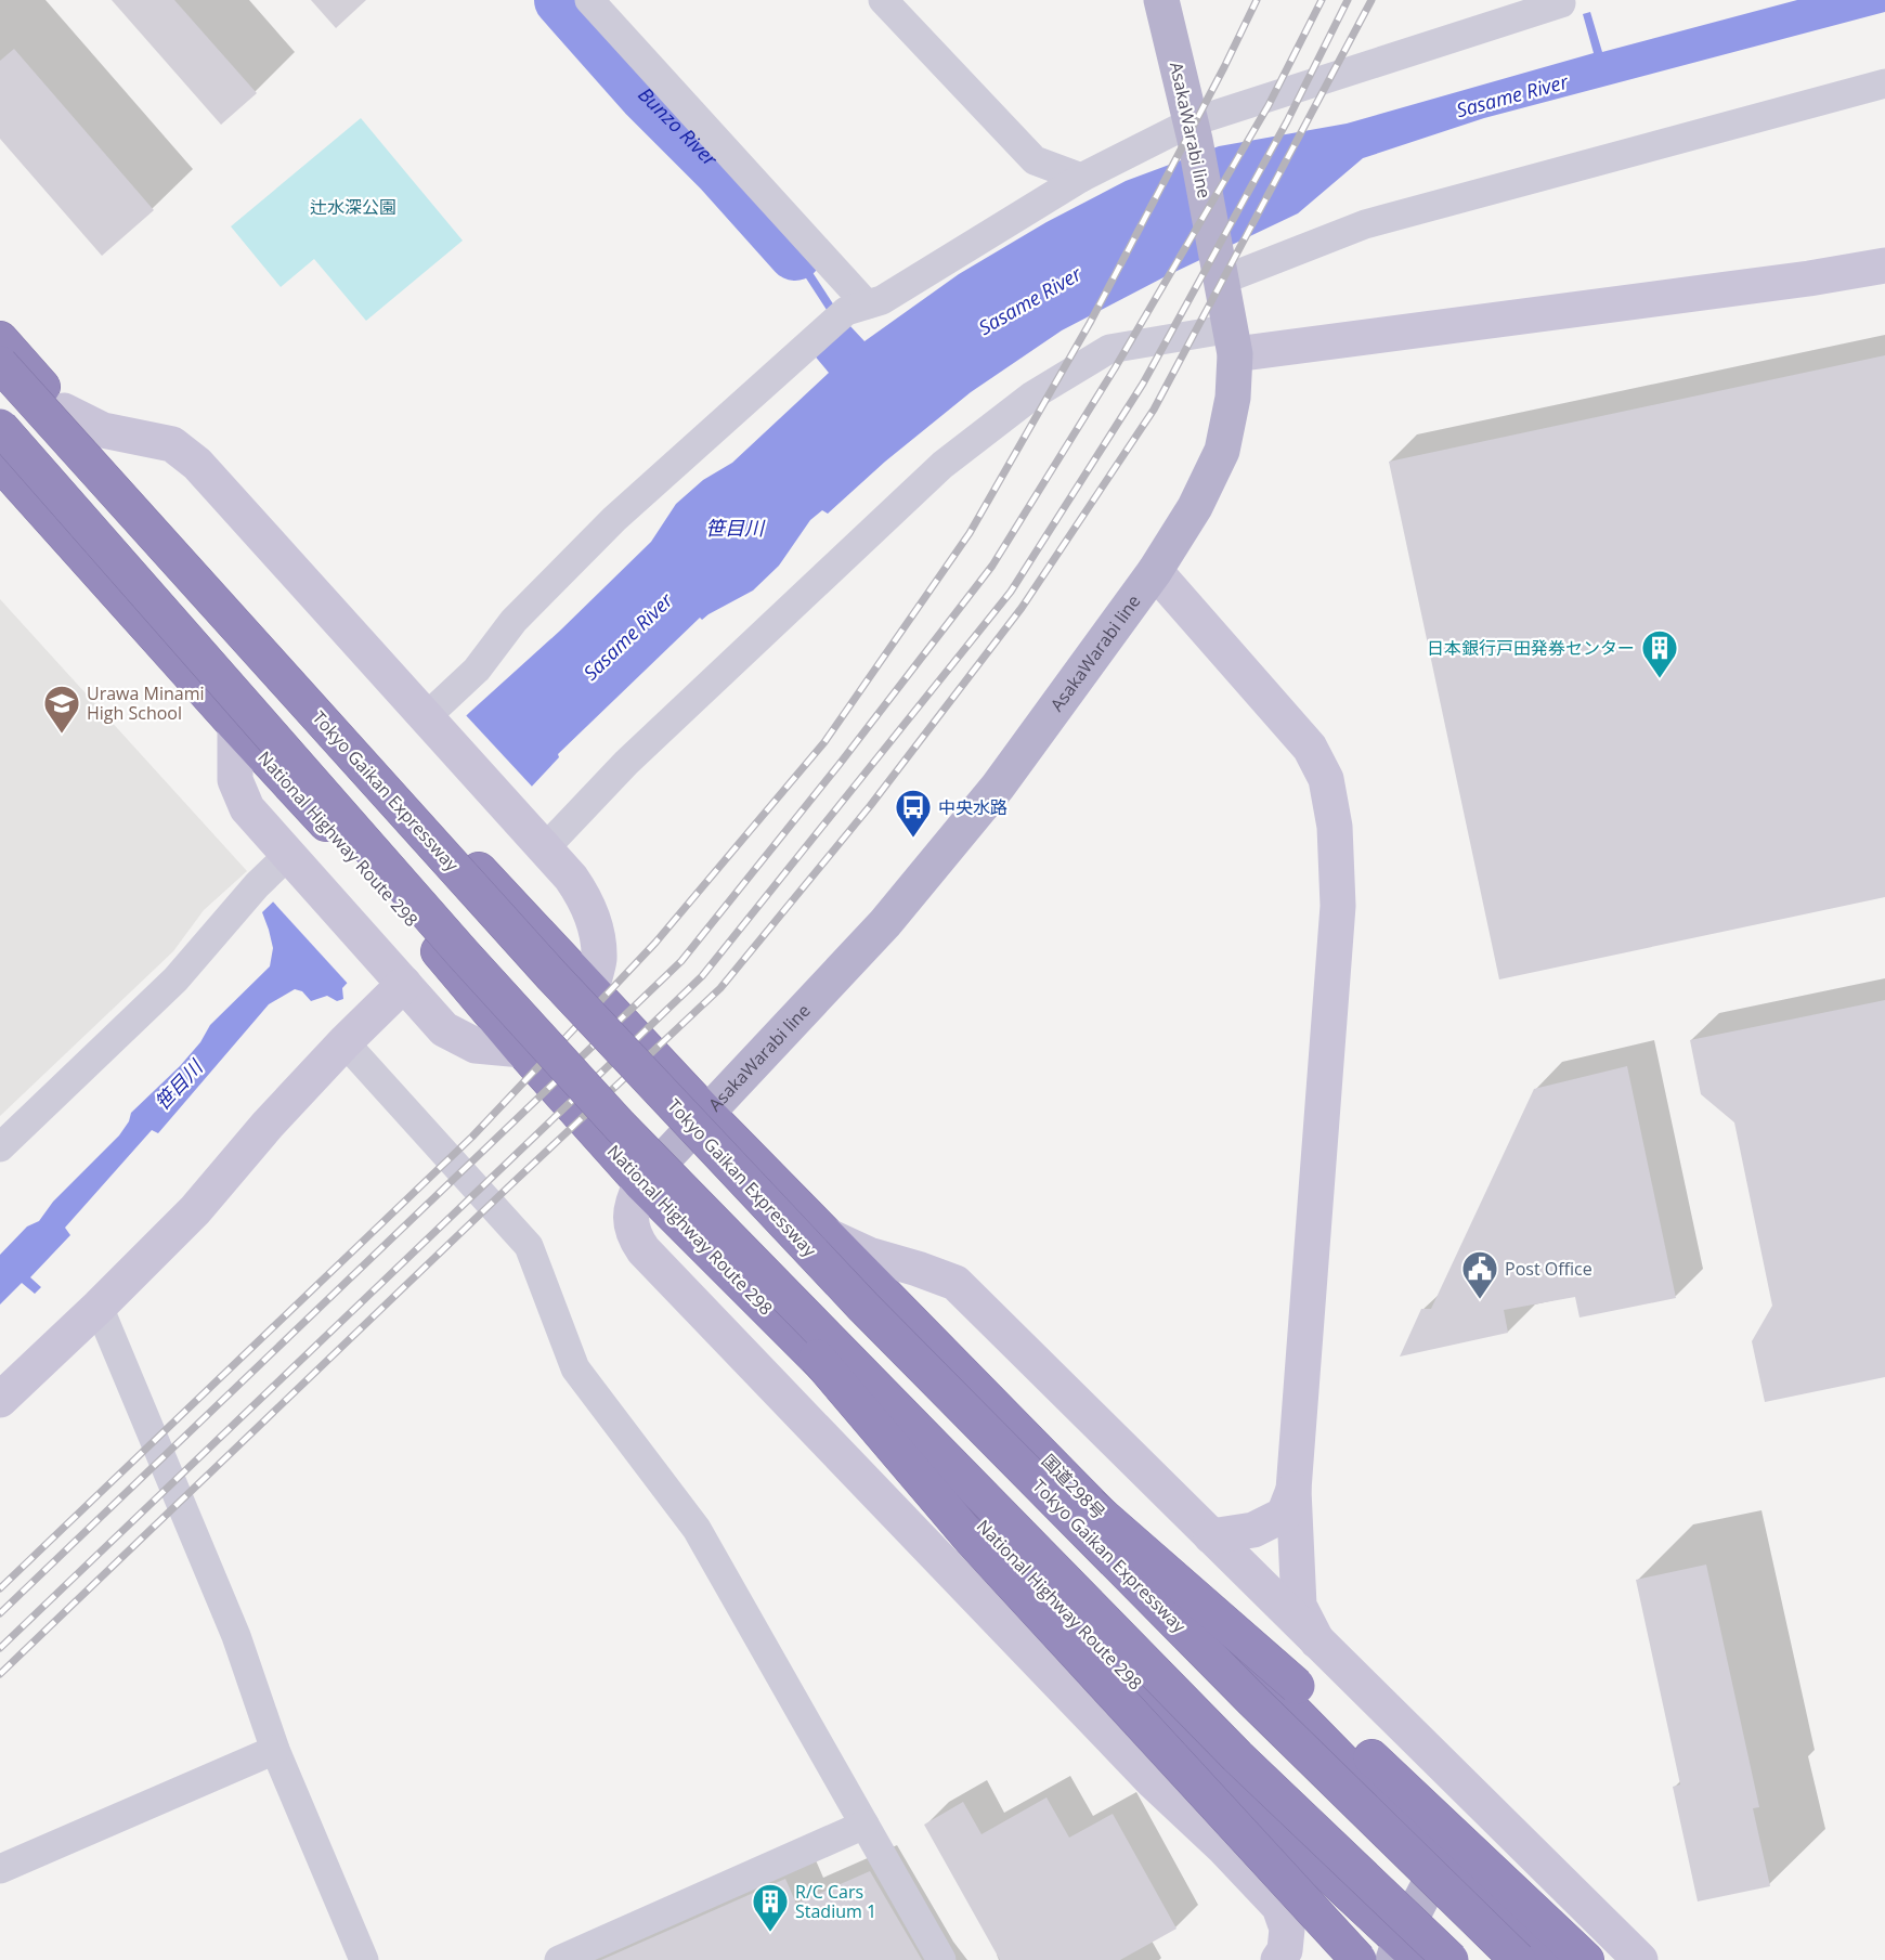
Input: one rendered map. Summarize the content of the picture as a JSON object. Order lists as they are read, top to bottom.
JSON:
{
  "streets": {
    "highway": ["Tokyo Gaikan Expressway", "National Highway Route 298", "国道298号"],
    "main road": ["AsakaWarabi line"]
  },
  "crossings": [
    ["AsakaWarabi line", "National Highway Route 298"],
    ["AsakaWarabi line", "国道298号"]
  ],
  "water": ["Sasame River", "Bunzo River", "笹目川"],
  "parks": ["辻水深公園"],
  "places": {
    "building": ["日本銀行戸田発券センター", "R/C Cars Stadium 1"],
    "school or university": ["Urawa Minami High School"],
    "bus stop": ["中央水路"],
    "public building": ["Post Office"]
  }
}
